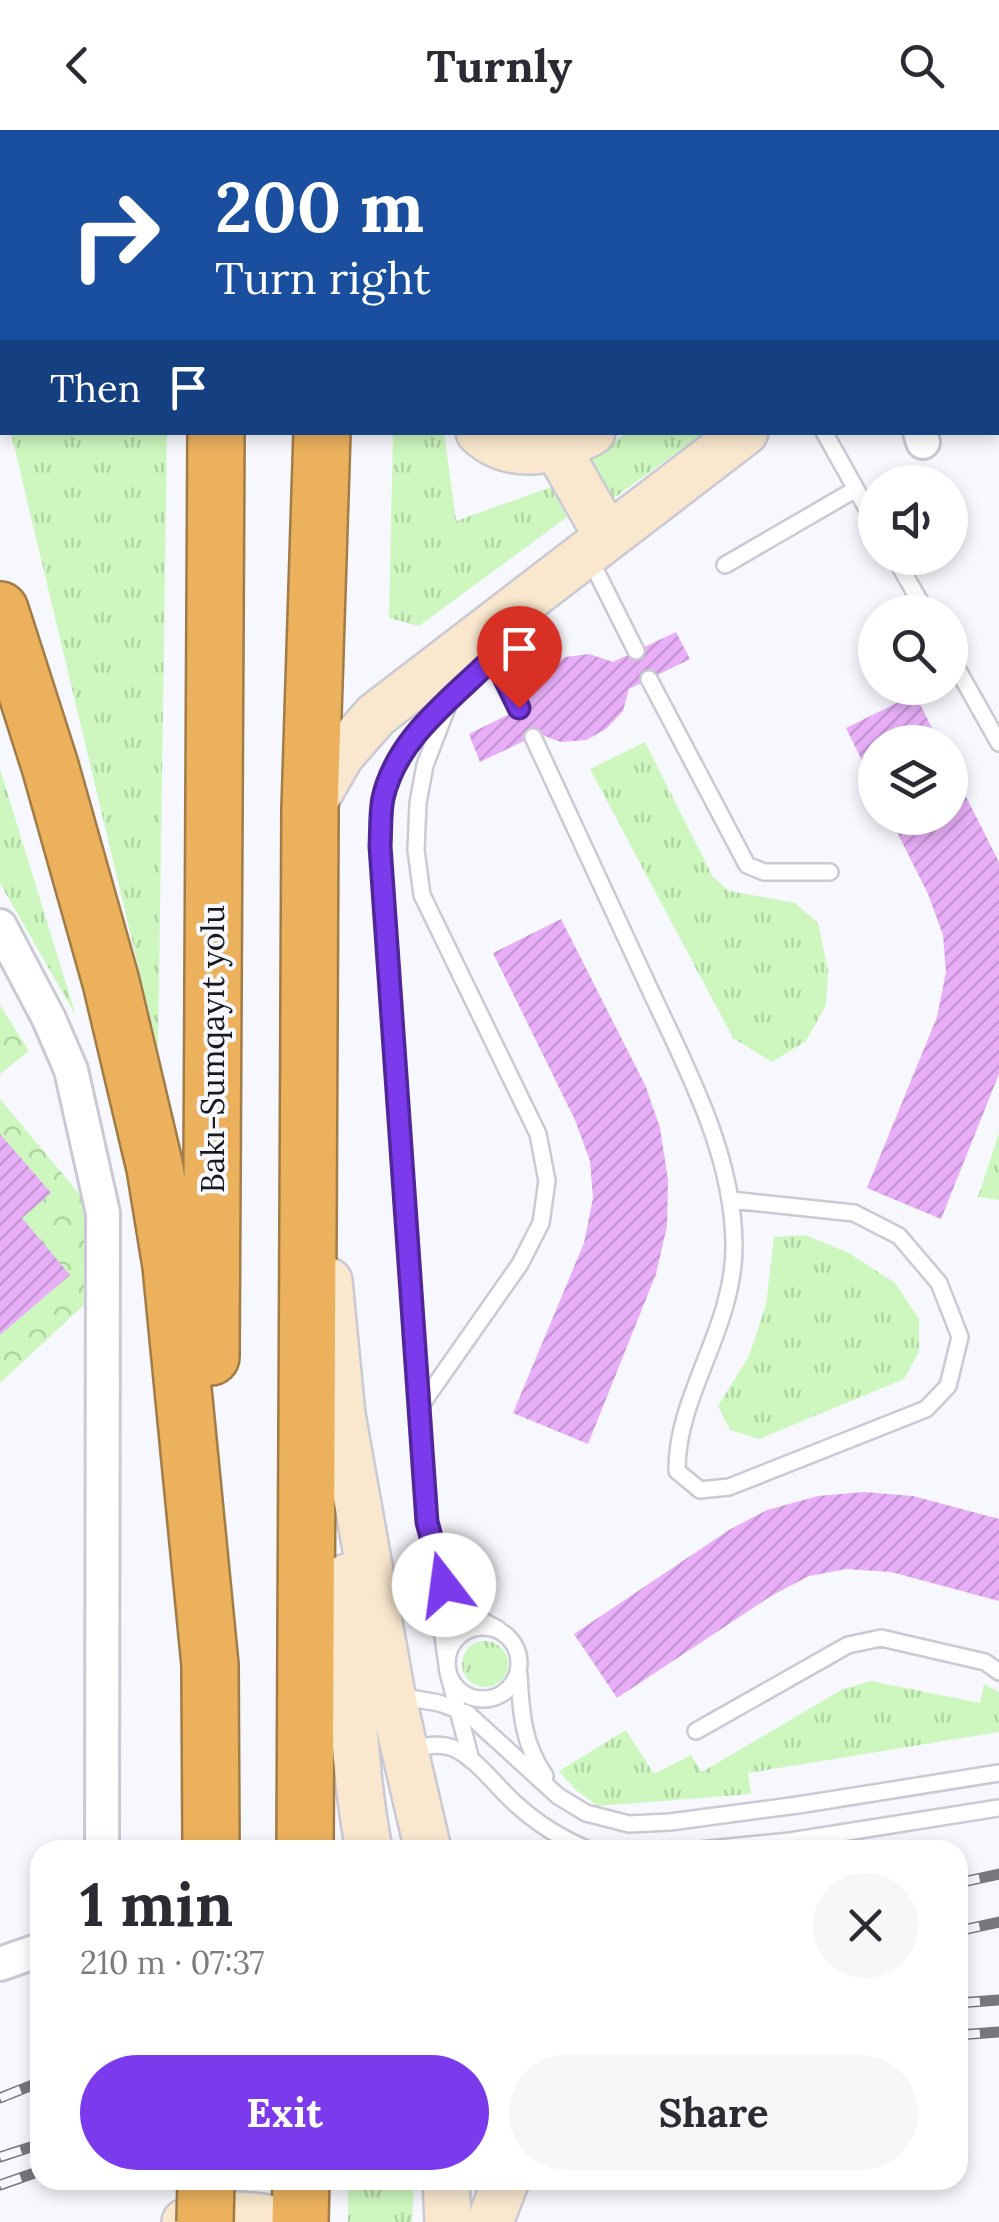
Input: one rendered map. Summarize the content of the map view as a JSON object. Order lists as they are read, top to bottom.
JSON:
{
  "streets": {
    "highway": ["Bakı-Sumqayıt yolu"]
  },
  "page": {
    "header": "Turnly",
    "turn": ["200 m", "Turn right"],
    "then": "Then",
    "heading": ["1 min", "210 m · 07:37"],
    "buttons": ["Exit", "Share"]
  }
}
